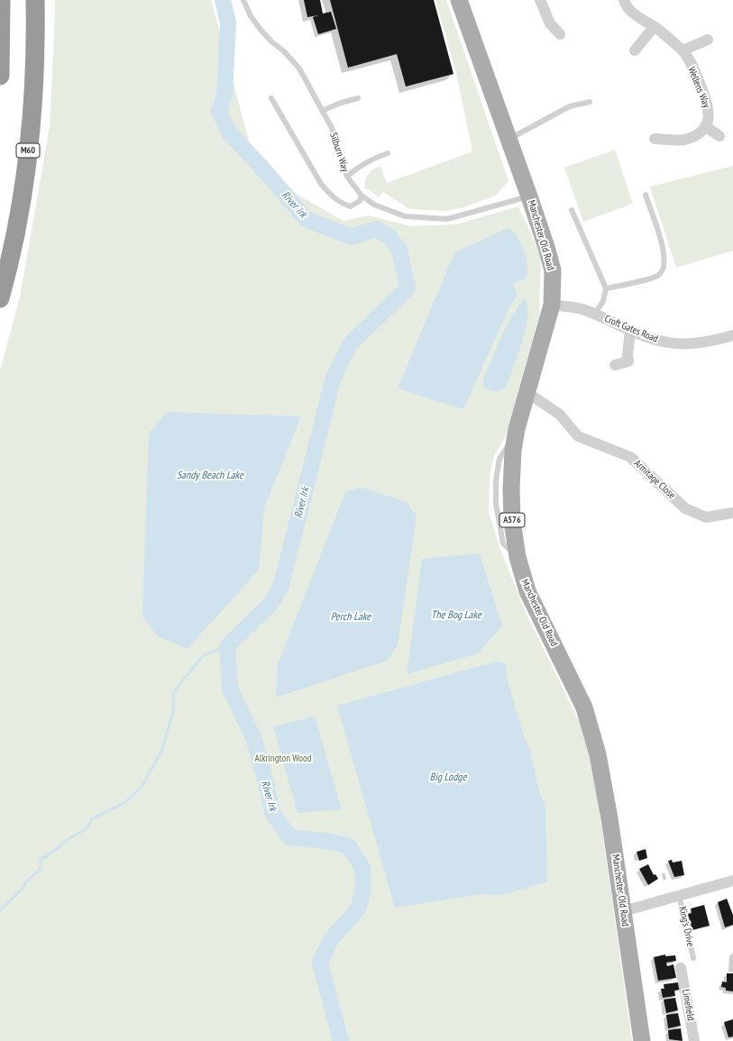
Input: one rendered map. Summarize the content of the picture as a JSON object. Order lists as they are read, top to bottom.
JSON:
{
  "streets": {
    "highway": ["M60"],
    "main road": ["Manchester Old Road", "A576"],
    "street": [
      "Wellens Way",
      "Croft Gates Road",
      "Armitage Close",
      "King's Drive",
      "Limefield"
    ],
    "lane": ["Silburn Way"]
  },
  "crossings": [
    ["Silburn Way", "Manchester Old Road"],
    ["Manchester Old Road", "Croft Gates Road"],
    ["Manchester Old Road", "Armitage Close"],
    ["Manchester Old Road", "King's Drive"]
  ],
  "water": [
    "River Irk",
    "Sandy Beach Lake",
    "The Bog Lake",
    "Perch Lake",
    "Big Lodge"
  ],
  "parks": ["Alkrington Wood"]
}
